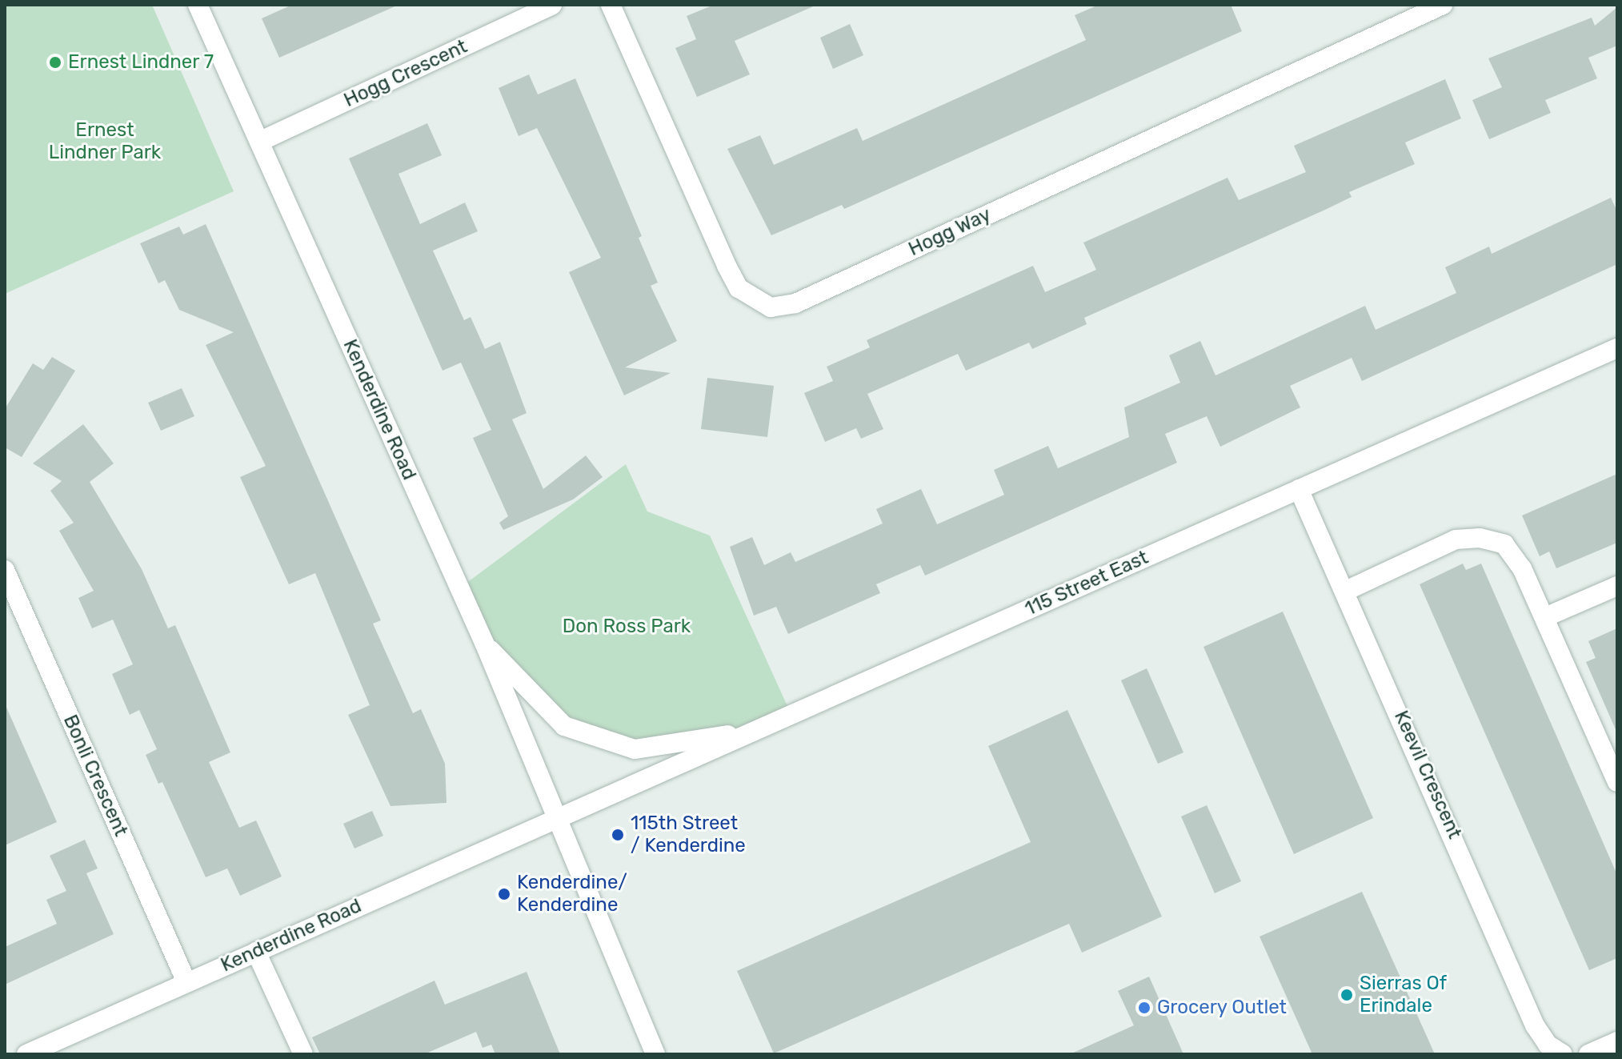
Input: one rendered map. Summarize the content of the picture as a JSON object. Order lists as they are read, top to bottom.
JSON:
{
  "streets": {
    "street": [
      "Hogg Crescent",
      "Hogg Way",
      "Kenderdine Road",
      "115 Street East",
      "Keevil Crescent",
      "Bonli Crescent"
    ]
  },
  "crossings": [
    ["Hogg Crescent", "Kenderdine Road"],
    ["Kenderdine Road", "115 Street East"],
    ["Kenderdine Road", "Bonli Crescent"],
    ["115 Street East", "Keevil Crescent"]
  ],
  "parks": ["Ernest Lindner Park", "Don Ross Park"],
  "places": [
    "Ernest Lindner 7",
    "115th Street / Kenderdine",
    "Kenderdine/ Kenderdine",
    "Sierras Of Erindale",
    "Grocery Outlet"
  ]
}
